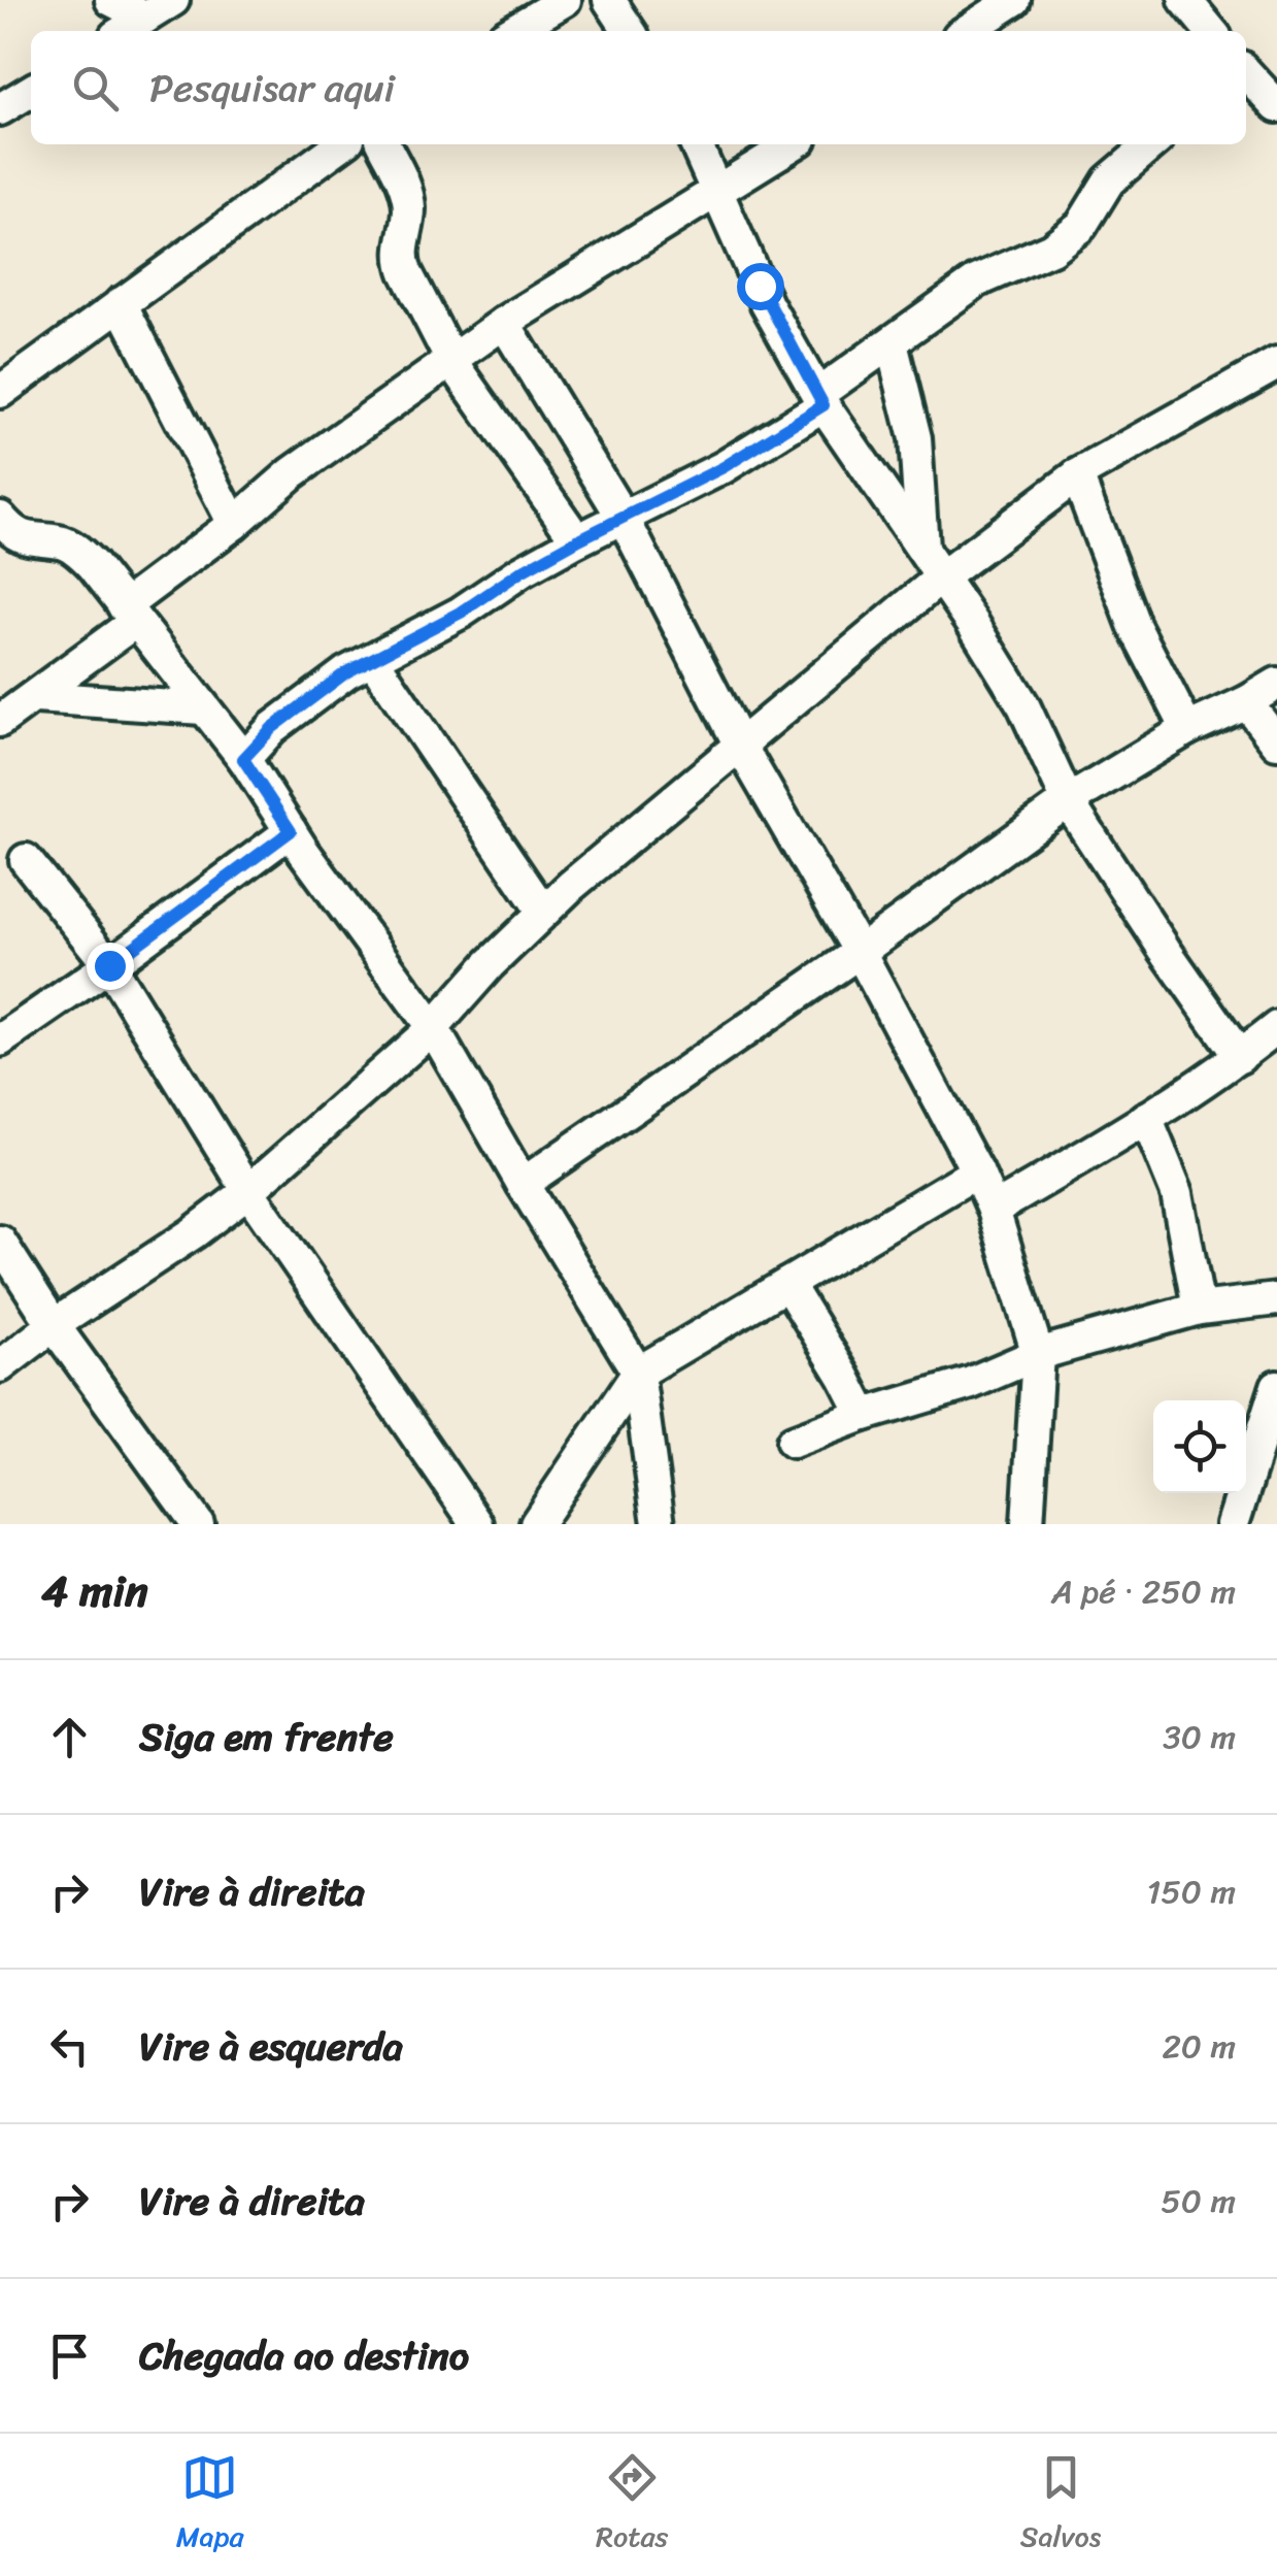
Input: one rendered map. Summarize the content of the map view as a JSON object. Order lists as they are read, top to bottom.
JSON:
{
  "page": {
    "search": "Pesquisar aqui",
    "heading": ["4 min", "A pé · 250 m"],
    "list": [
      ["Siga em frente", "30 m"],
      ["Vire à direita", "150 m"],
      ["Vire à esquerda", "20 m"],
      ["Vire à direita", "50 m"],
      "Chegada ao destino"
    ],
    "nav": ["Mapa", "Rotas", "Salvos"]
  }
}
